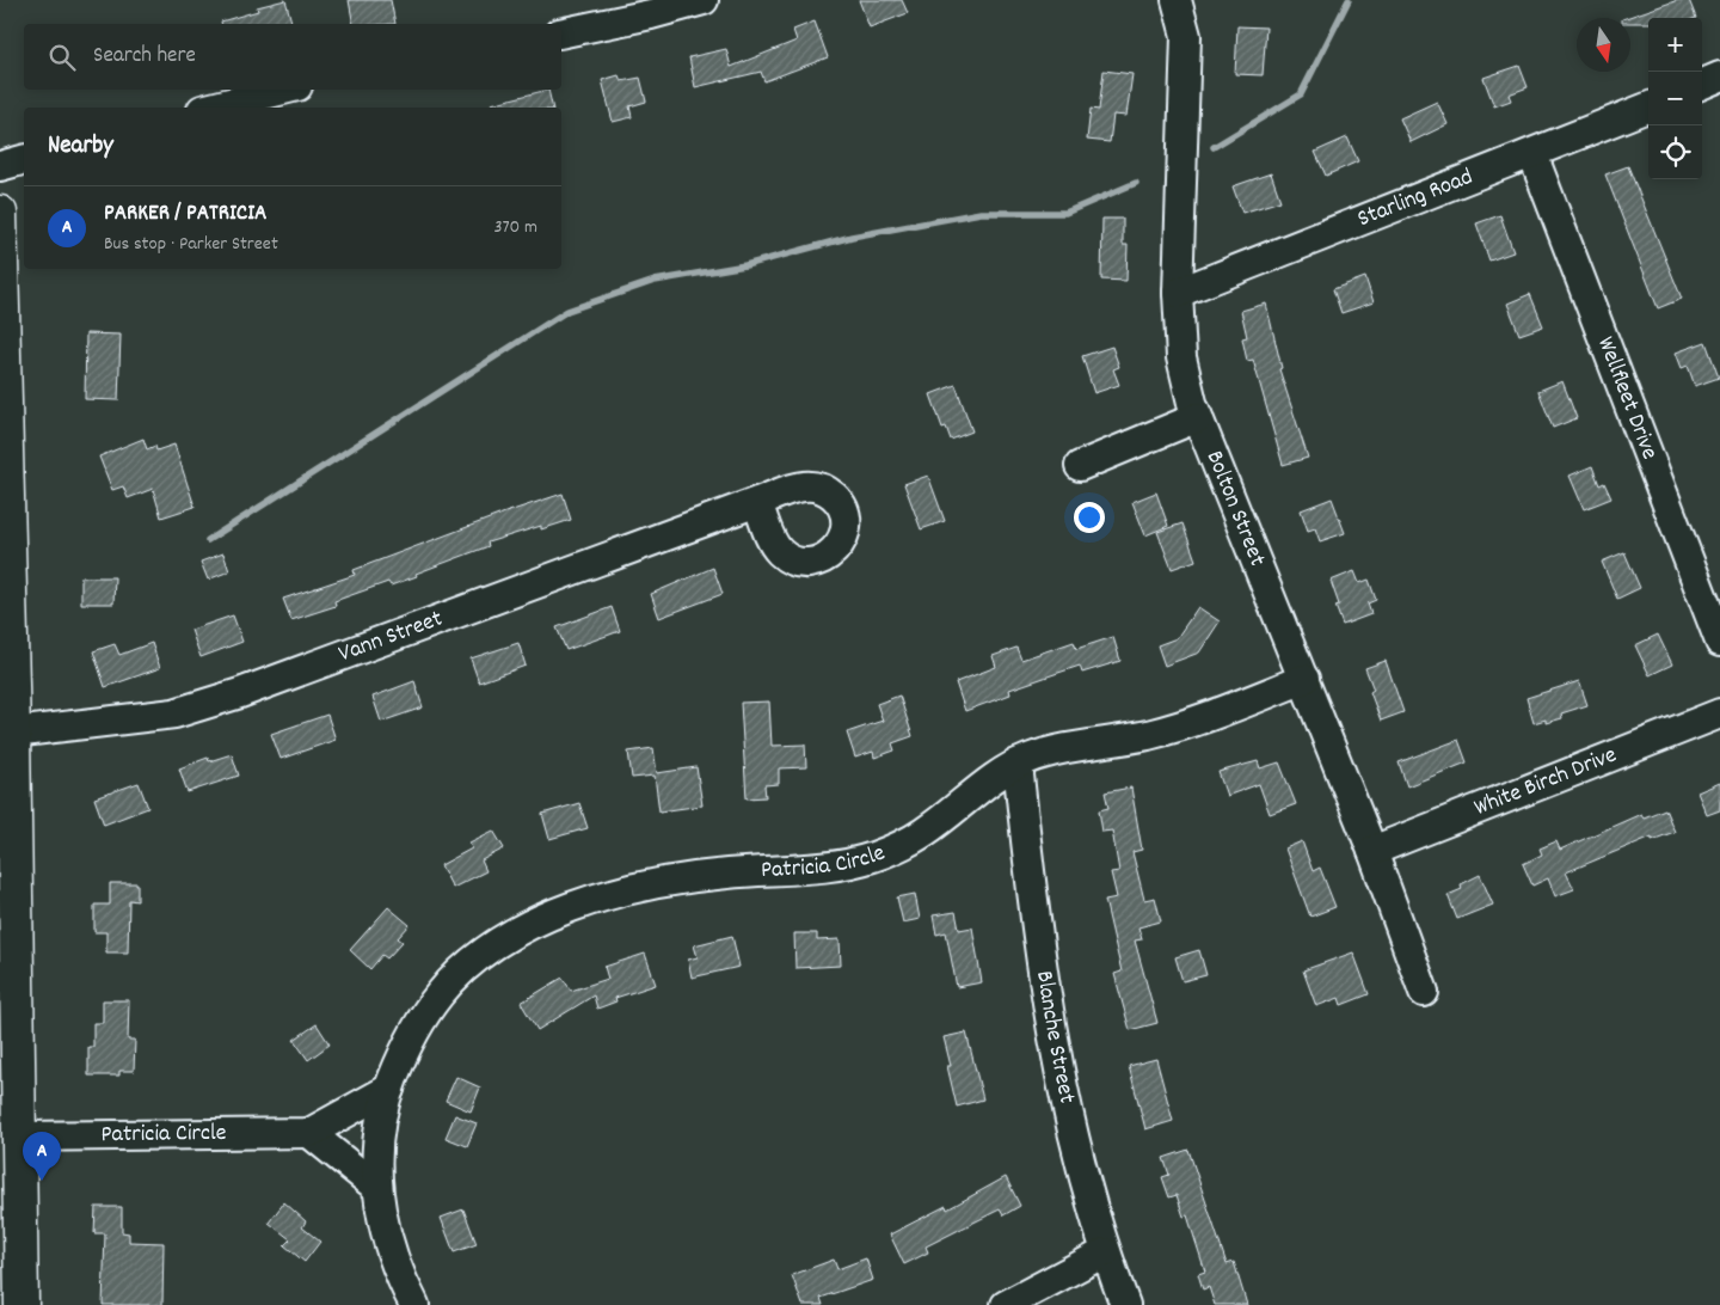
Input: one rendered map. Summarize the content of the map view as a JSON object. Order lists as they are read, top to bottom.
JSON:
{
  "streets": {
    "street": [
      "Starling Road",
      "Wellfleet Drive",
      "Bolton Street",
      "Vann Street",
      "White Birch Drive",
      "Patricia Circle",
      "Blanche Street"
    ]
  },
  "crossings": [
    ["Starling Road", "Wellfleet Drive"],
    ["Starling Road", "Bolton Street"],
    ["Bolton Street", "White Birch Drive"],
    ["Bolton Street", "Patricia Circle"],
    ["Patricia Circle", "Blanche Street"]
  ],
  "north": "bottom",
  "page": {
    "map_buttons": ["+", "−"],
    "search": "Search here",
    "heading": "Nearby",
    "list": [
      {
        "mark": "A",
        "name": "PARKER / PATRICIA",
        "note": "Bus stop · Parker Street",
        "value": "370 m"
      }
    ],
    "pins": "A"
  }
}
